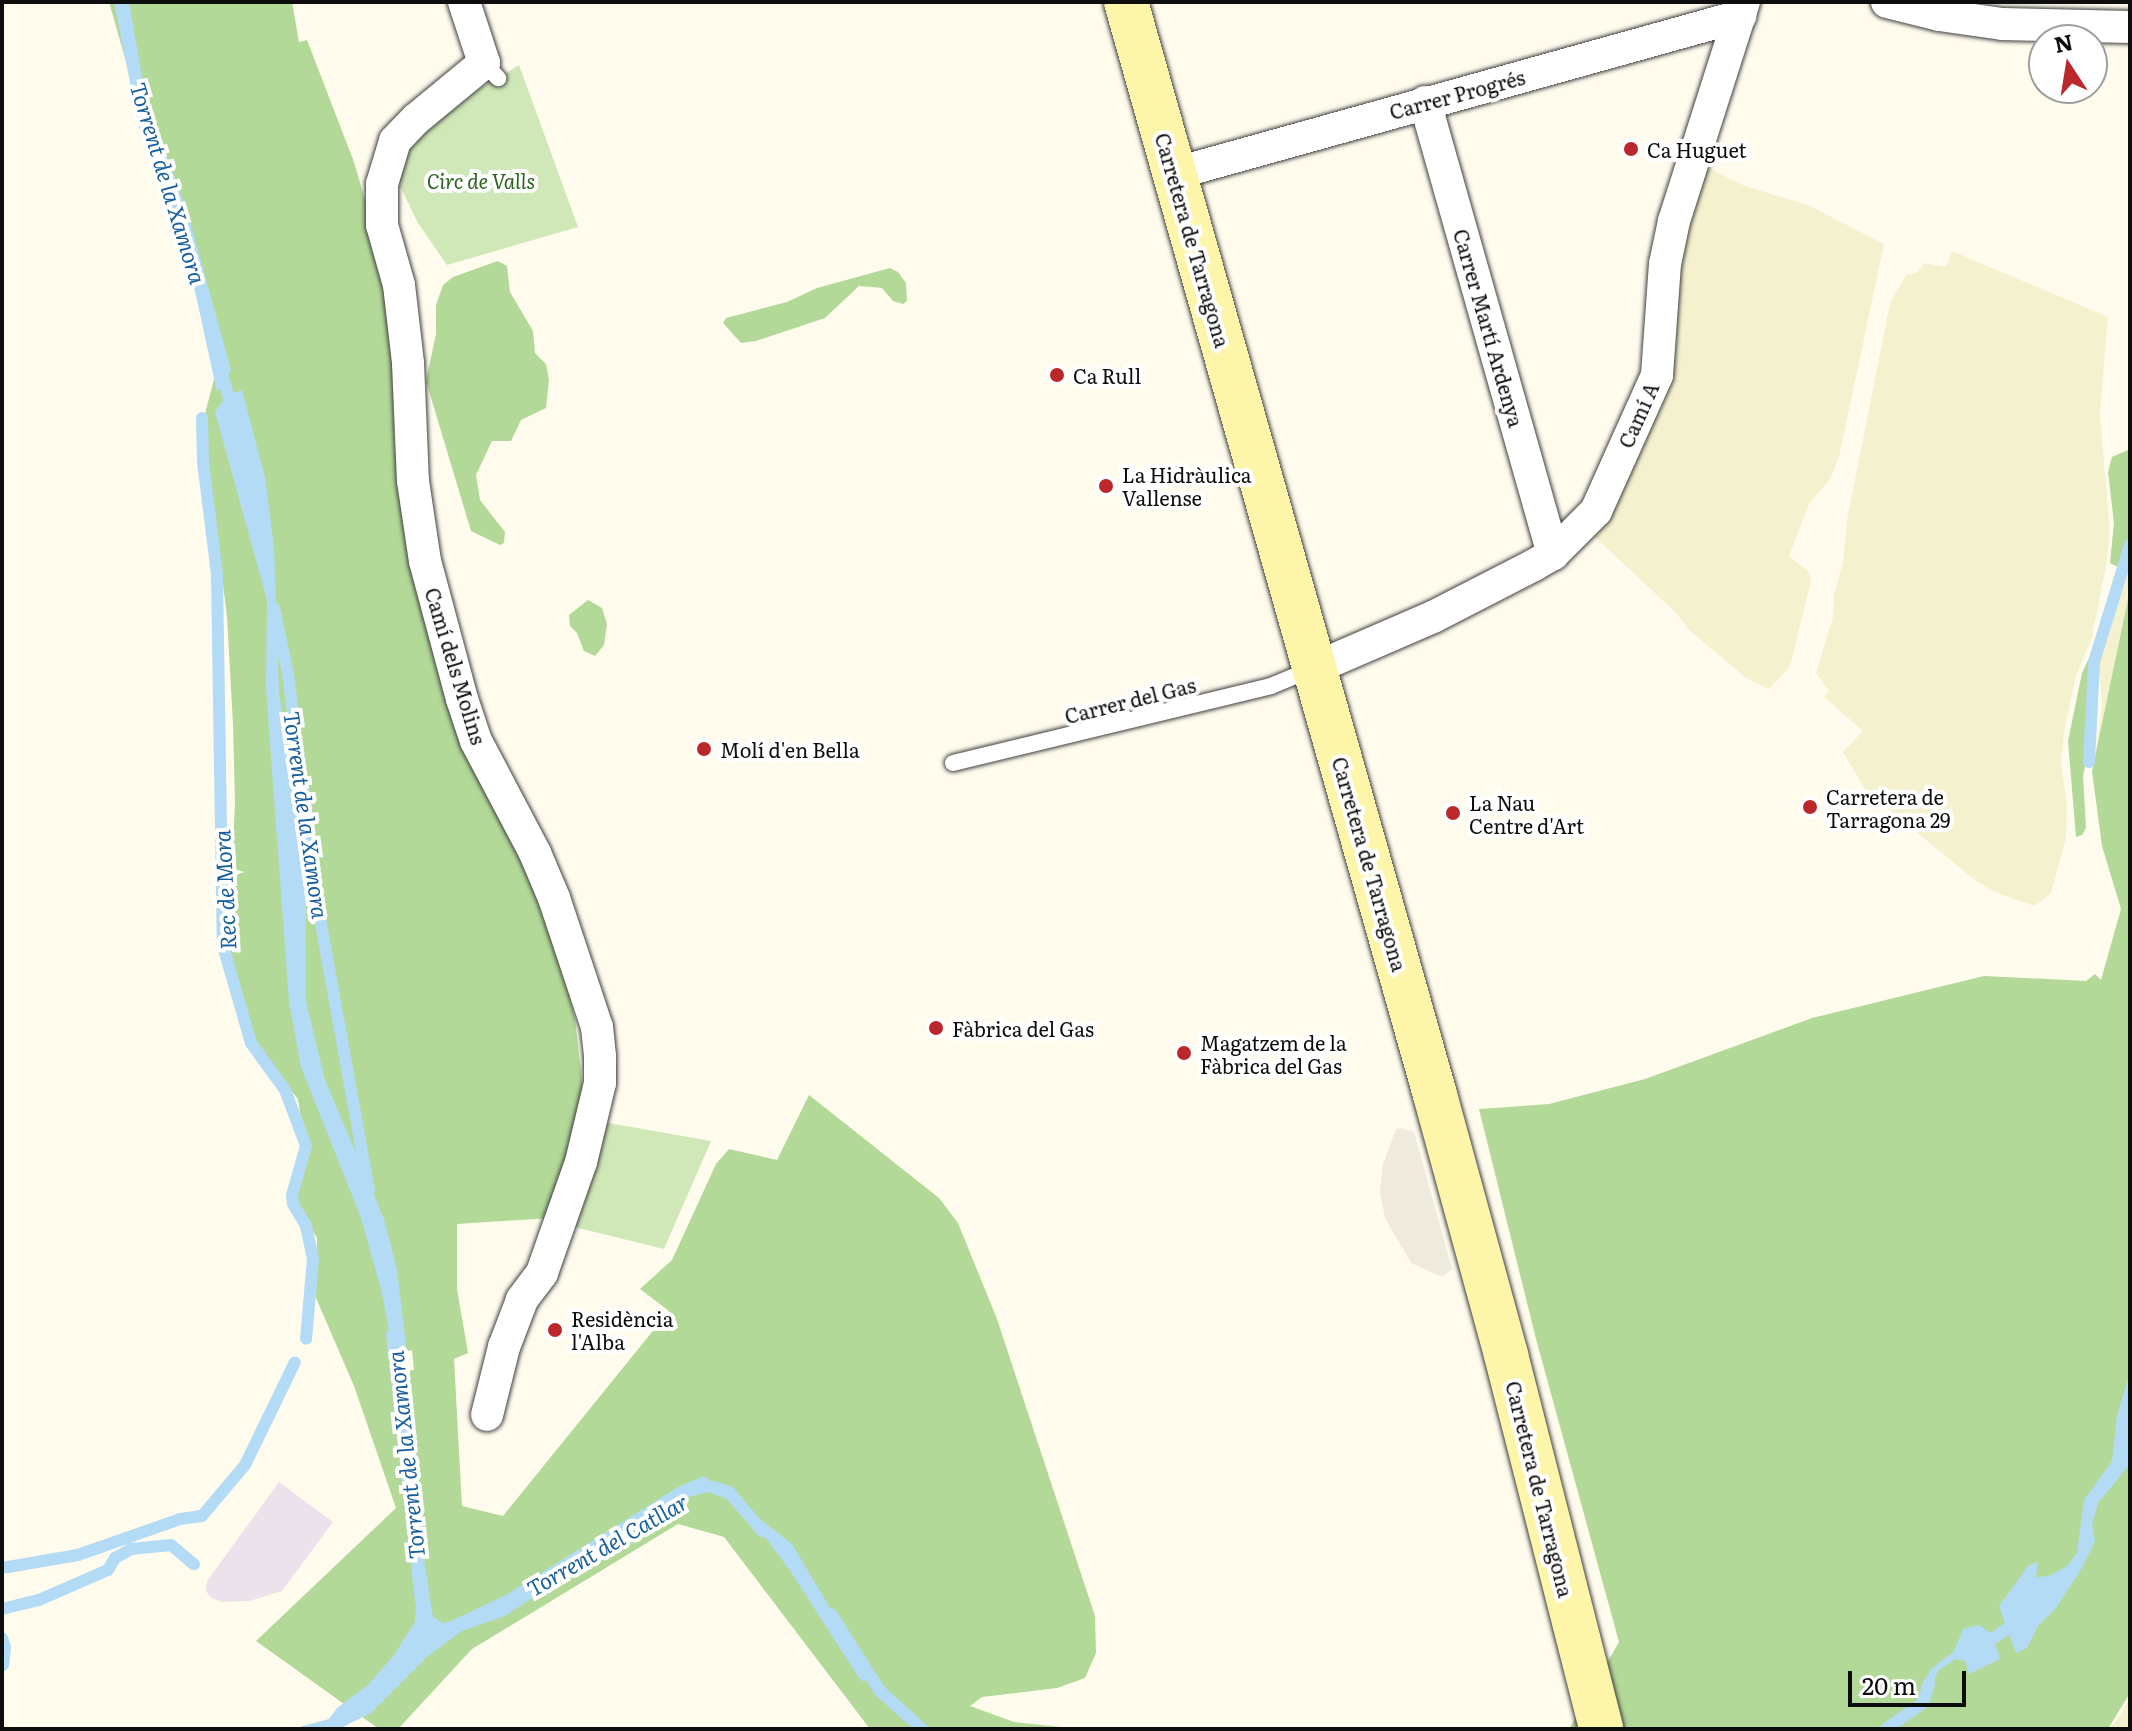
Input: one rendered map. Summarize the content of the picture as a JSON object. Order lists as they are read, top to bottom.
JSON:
{
  "streets": {
    "main road": ["Carretera de Tarragona"],
    "street": [
      "Carrer Progrés",
      "Carrer Martí Ardenya",
      "Camí A",
      "Camí dels Molins"
    ],
    "lane": ["Carrer del Gas"]
  },
  "crossings": [
    ["Carrer Progrés", "Carretera de Tarragona"],
    ["Carrer Progrés", "Carrer Martí Ardenya"],
    ["Carrer Progrés", "Camí A"],
    ["Carretera de Tarragona", "Camí A"],
    ["Carretera de Tarragona", "Carrer del Gas"],
    ["Carrer Martí Ardenya", "Camí A"],
    ["Camí A", "Carrer del Gas"]
  ],
  "water": ["Torrent de la Xamora", "Rec de Mora", "Torrent del Catllar"],
  "parks": ["Circ de Valls"],
  "places": [
    "Ca Huguet",
    "Ca Rull",
    "La Hidràulica Vallense",
    "Molí d'en Bella",
    "Carretera de Tarragona 29",
    "La Nau Centre d'Art",
    "Fàbrica del Gas",
    "Magatzem de la Fàbrica del Gas",
    "Residència l'Alba"
  ],
  "scale_bar": "20 m",
  "north": "top"
}
